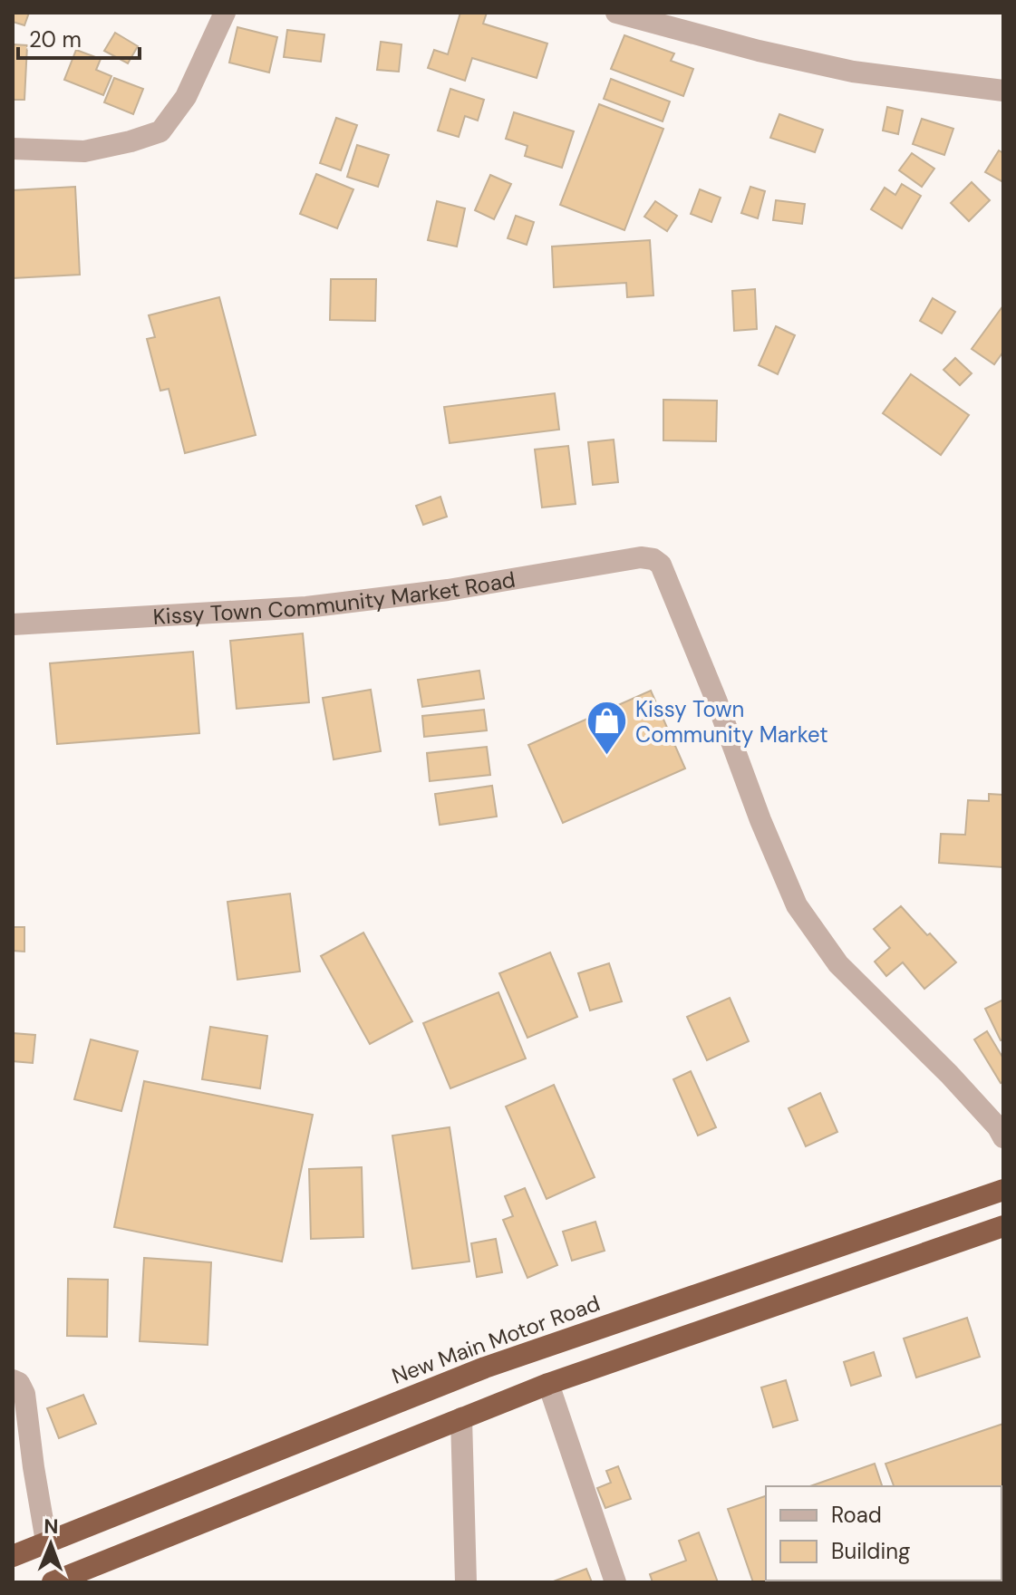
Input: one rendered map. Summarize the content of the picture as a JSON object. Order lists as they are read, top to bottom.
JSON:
{
  "streets": {
    "highway": ["New Main Motor Road"],
    "street": ["Kissy Town Community Market Road"]
  },
  "places": {
    "shop": ["Kissy Town Community Market"]
  },
  "legend": ["Road", "Building"],
  "scale_bar": "20 m",
  "north": "top"
}
